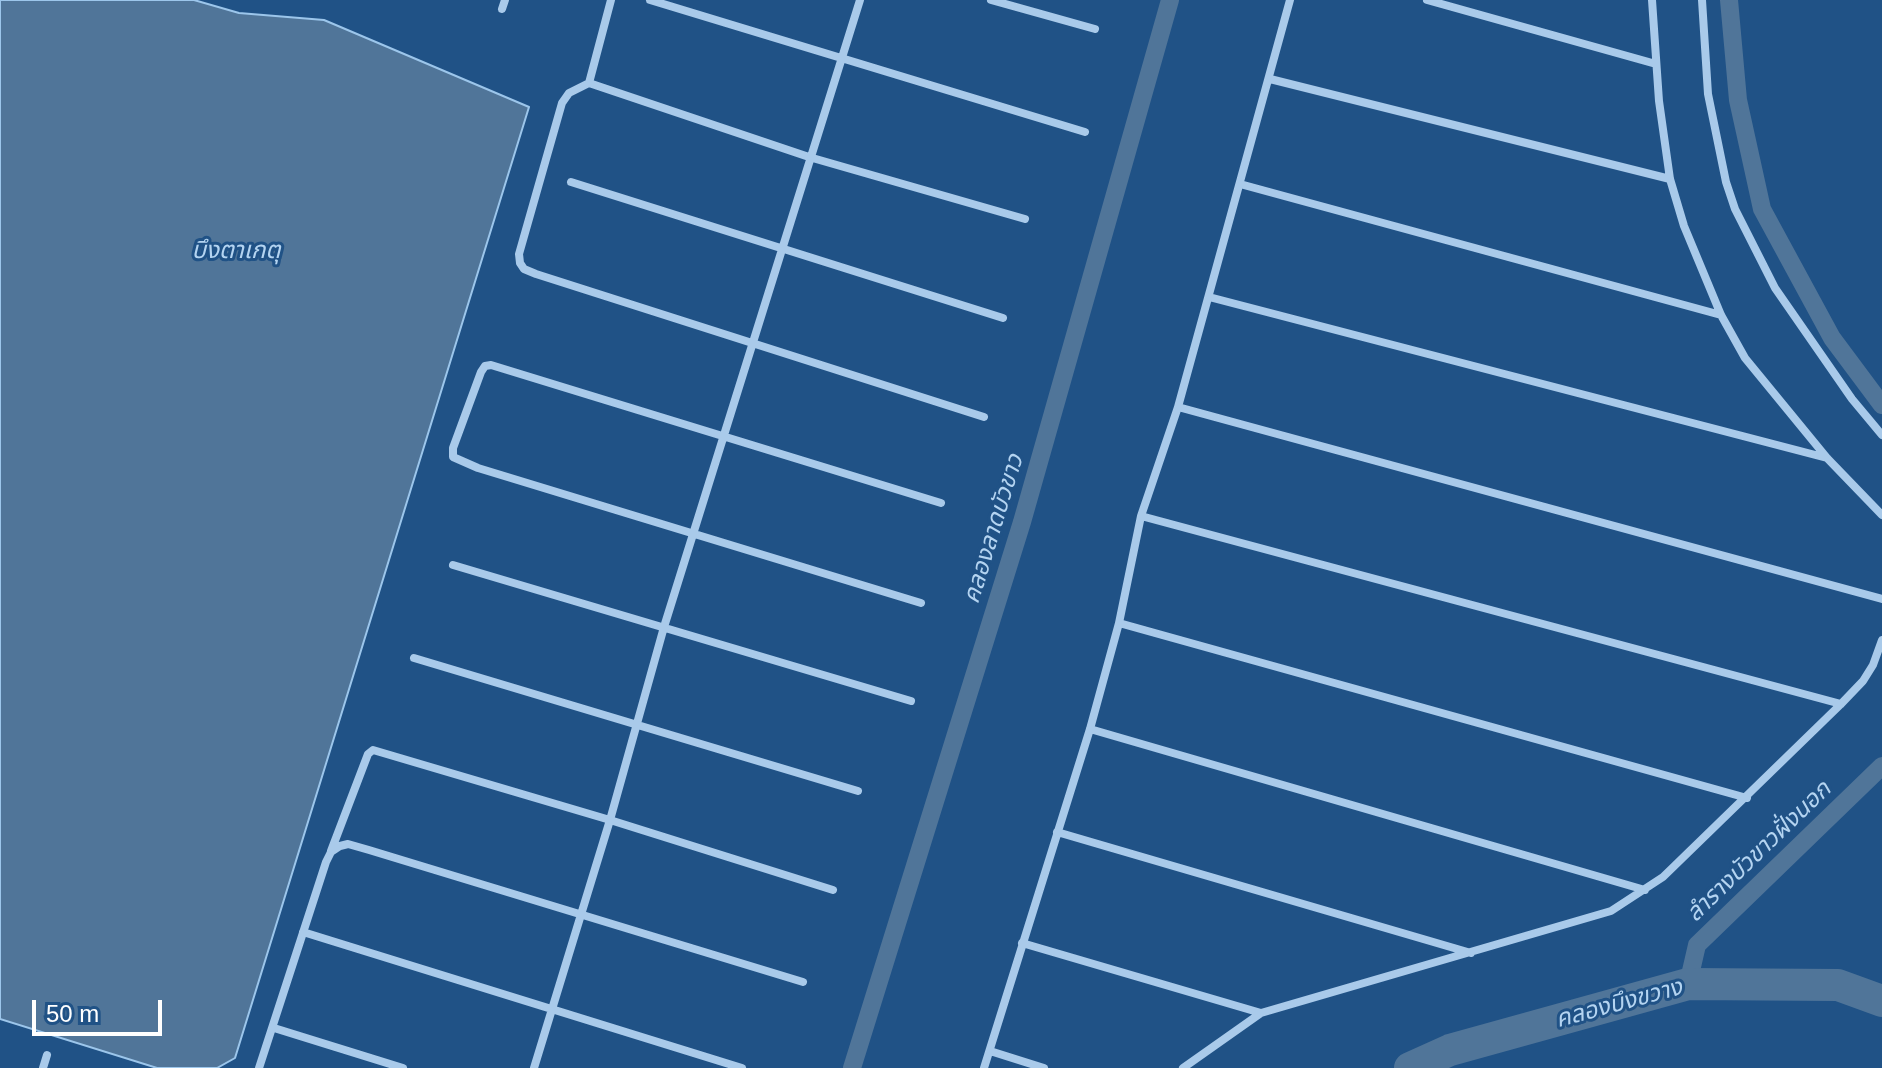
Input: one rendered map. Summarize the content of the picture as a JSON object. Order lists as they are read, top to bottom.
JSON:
{
  "water": [
    "บึงตาเกตุ",
    "คลองลาดบัวขาว",
    "ลำรางบัวขาวฝั่งนอก",
    "คลองบึงขวาง"
  ],
  "scale_bar": "50 m"
}
